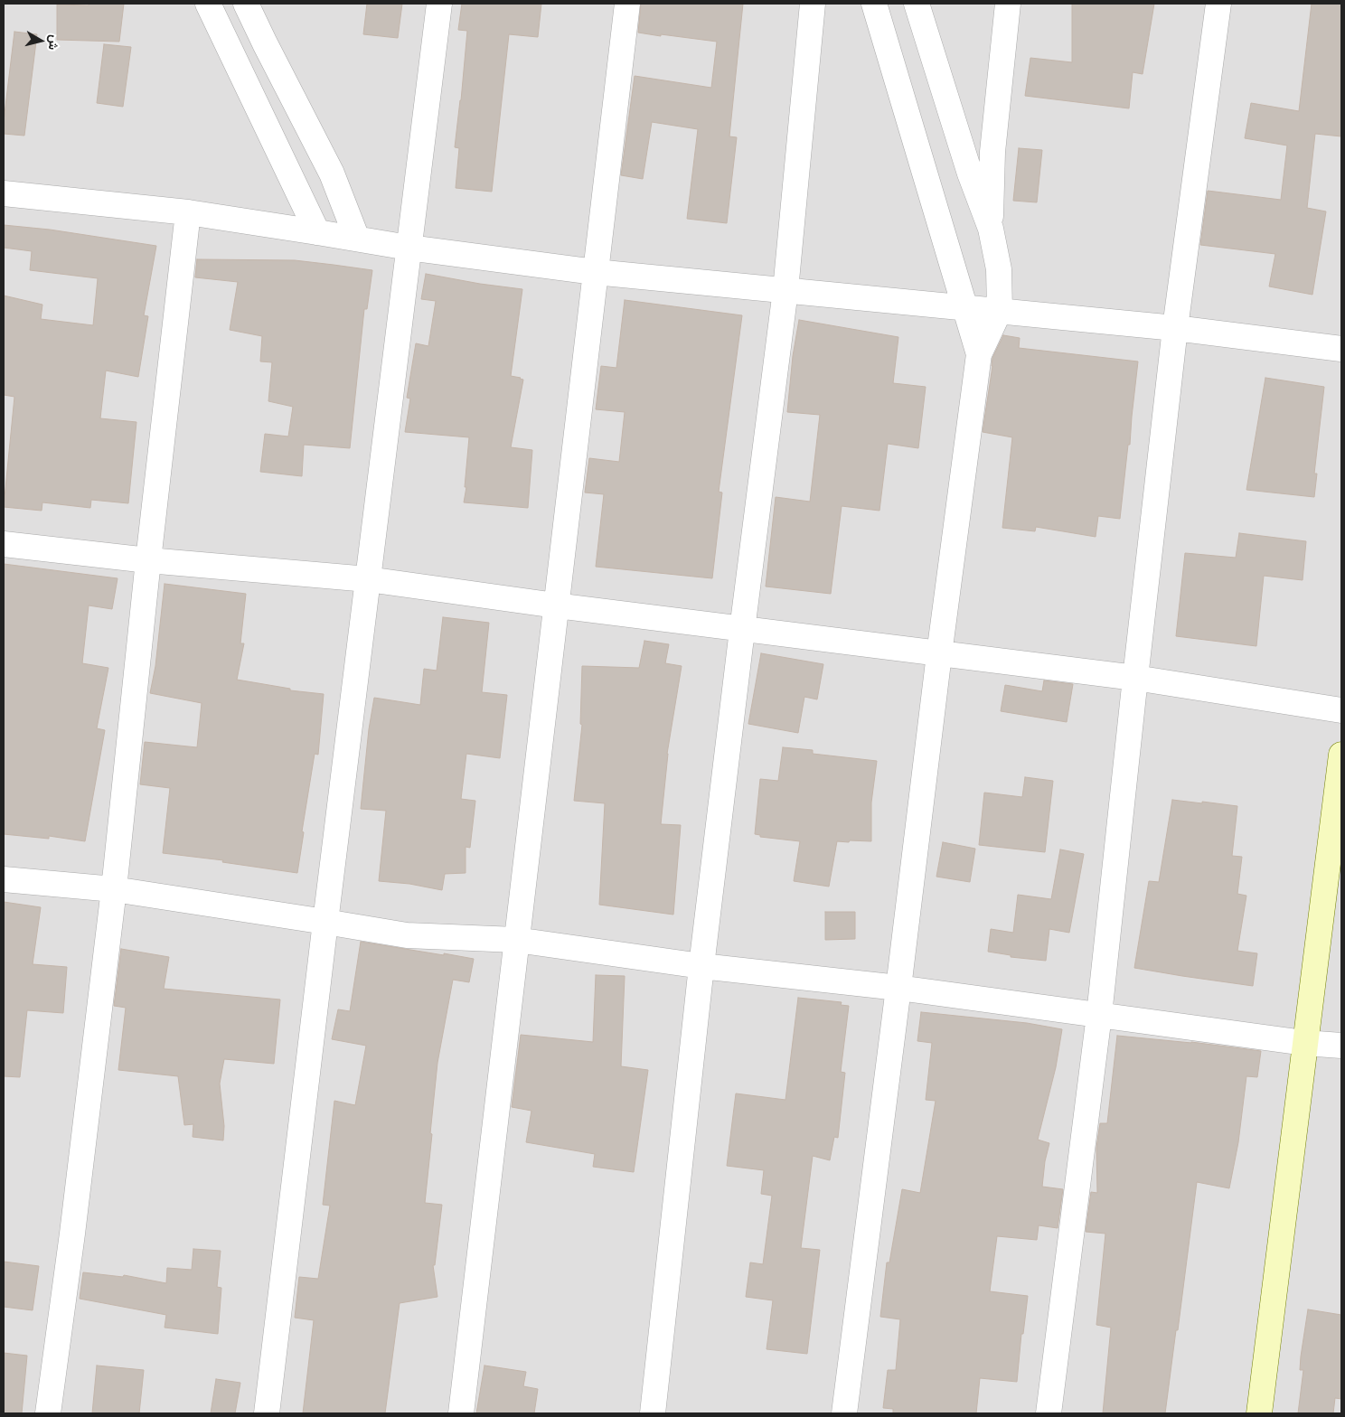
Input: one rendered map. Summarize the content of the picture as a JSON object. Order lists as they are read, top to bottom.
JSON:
{
  "north": "right"
}
